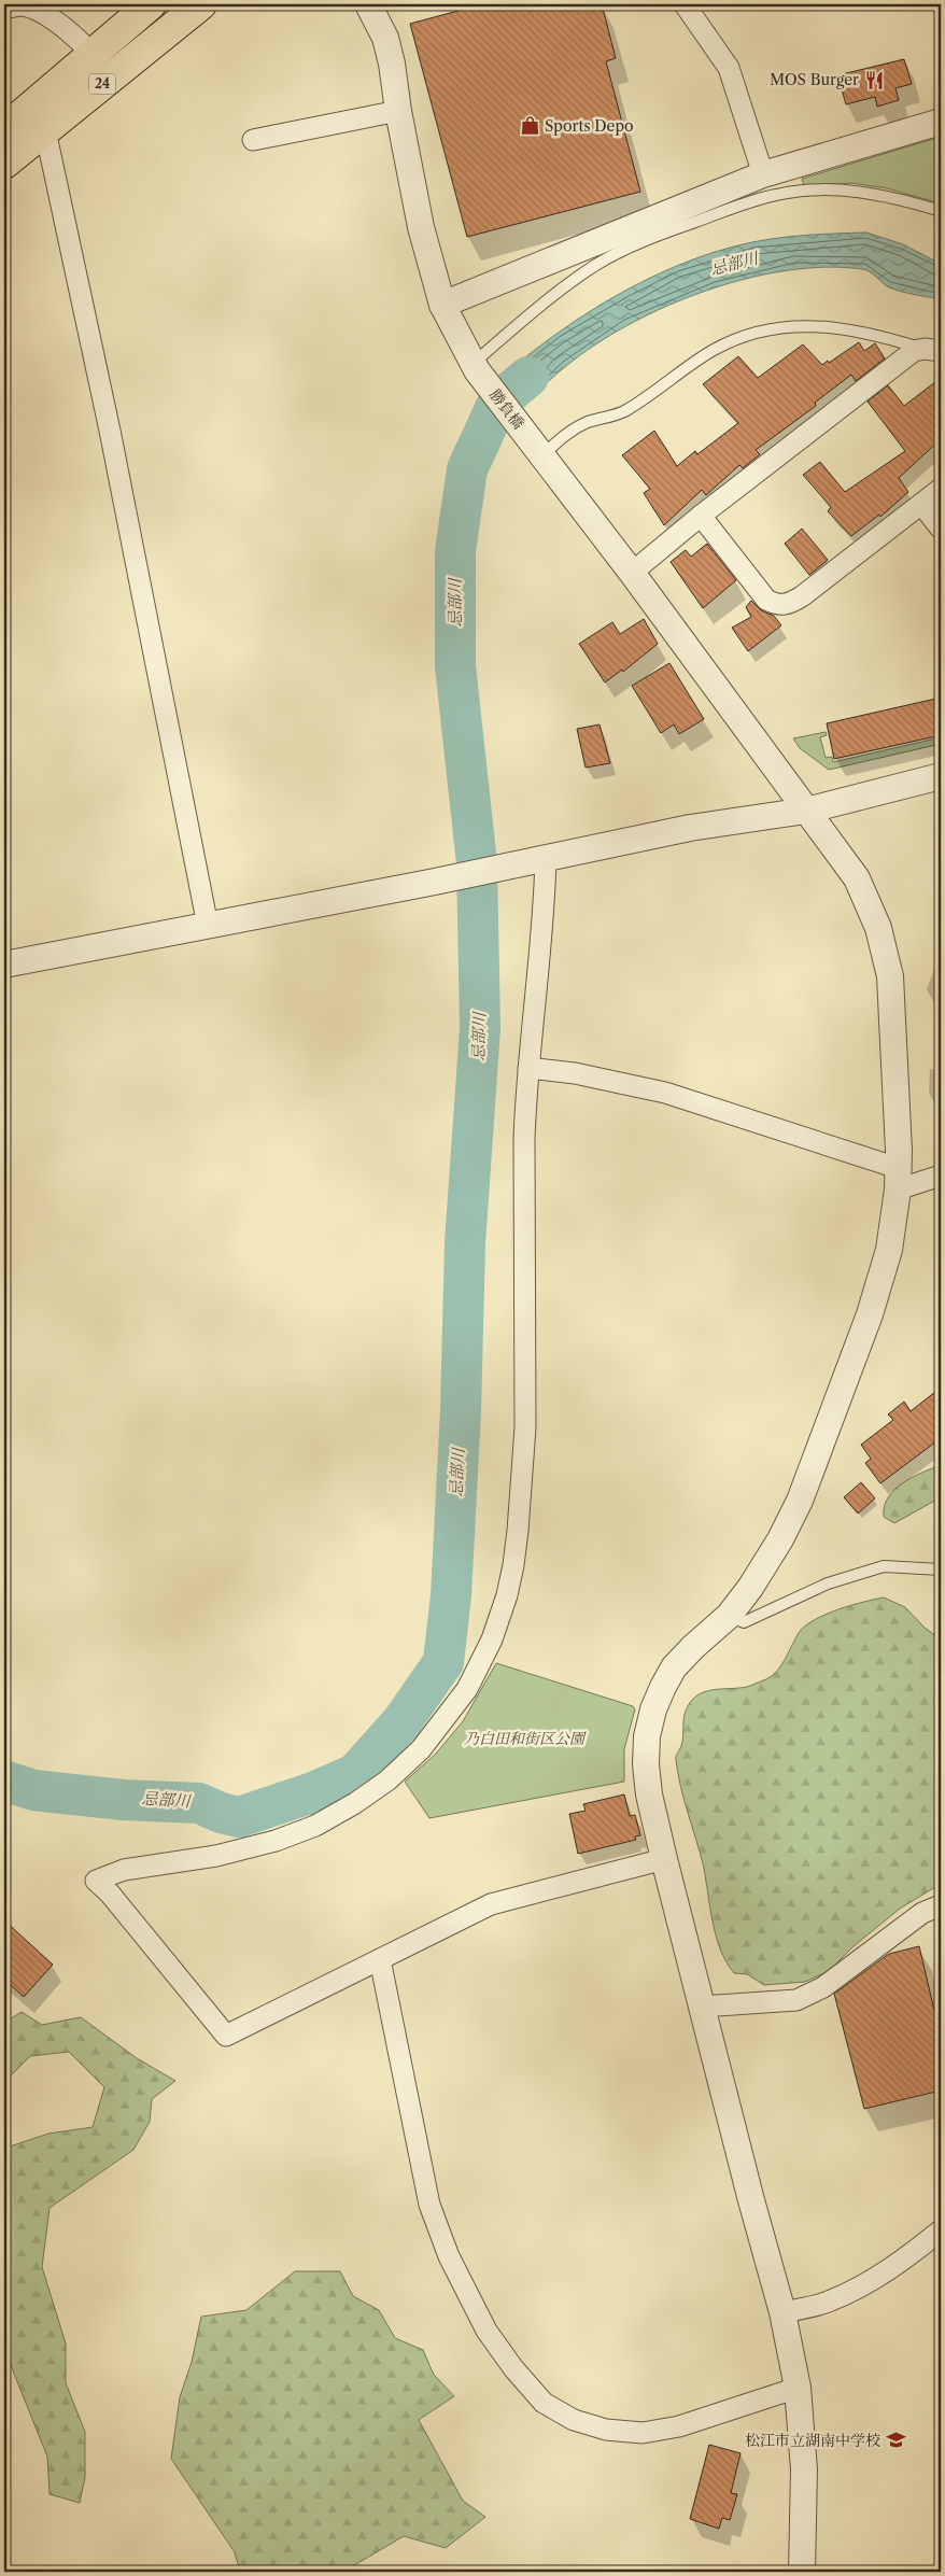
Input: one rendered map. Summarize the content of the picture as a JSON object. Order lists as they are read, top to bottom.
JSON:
{
  "streets": {
    "main road": ["24"],
    "street": ["勝負橋"]
  },
  "water": ["忌部川"],
  "parks": ["乃白田和街区公園"],
  "places": {
    "restaurant": ["MOS Burger"],
    "shop": ["Sports Depo"],
    "school or university": ["松江市立湖南中学校"]
  }
}
